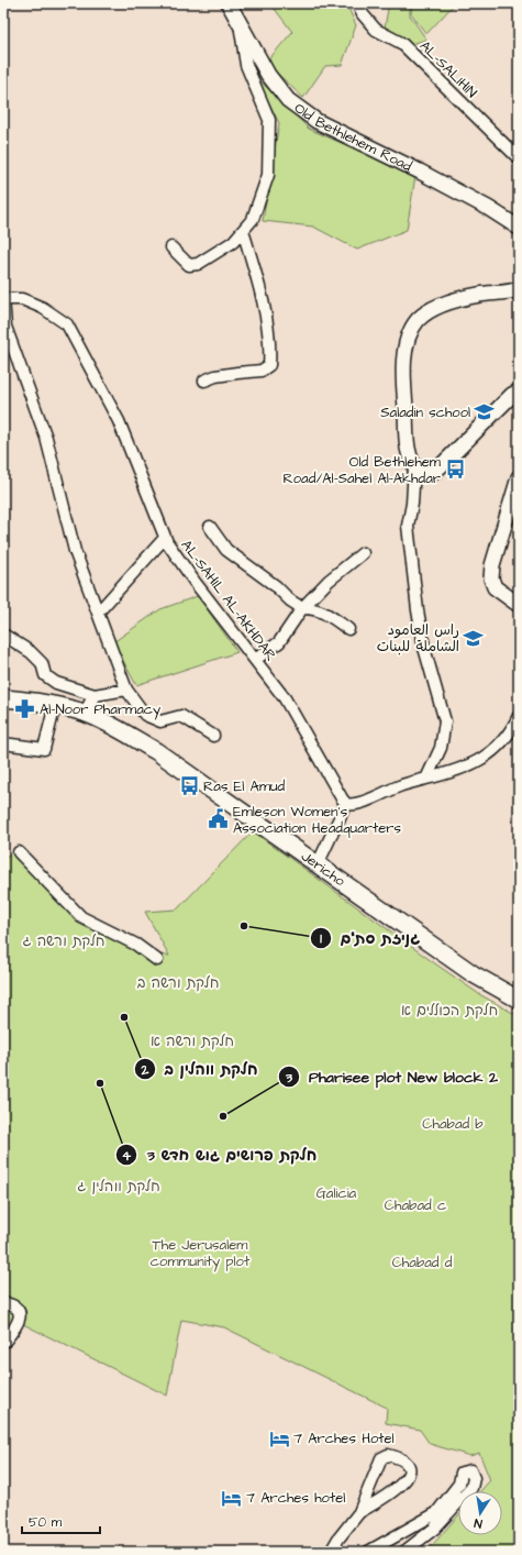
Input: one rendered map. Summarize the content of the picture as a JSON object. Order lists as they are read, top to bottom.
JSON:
{
  "streets": {
    "main road": ["Jericho"],
    "street": ["AL-SALIHIN", "Old Bethlehem Road", "AL-SAHIL AL-AKHDAR"]
  },
  "parks": [
    "חלקת ורשה ג",
    "חלקת ורשה ב",
    "חלקת הכוללים א",
    "חלקת ורשה א",
    "Chabad b",
    "חלקת ווהלין ג",
    "Galicia",
    "Chabad c",
    "The Jerusalem community plot",
    "Chabad d"
  ],
  "places": {
    "school or university": ["Saladin school", "راس العامود الشاملة للبنات"],
    "bus stop": ["Old Bethlehem Road/Al-Sahel Al-Akhdar", "Ras El Amud"],
    "pharmacy": ["Al-Noor Pharmacy"],
    "public building": ["Emleson Women's Association Headquarters"],
    "other": [
      "גניזת סת\"ם",
      "חלקת ווהלין ב",
      "חלקת פרושים גוש חדש 3",
      "Pharisee plot New block 2"
    ],
    "hotel": ["7 Arches Hotel", "7 Arches hotel"]
  },
  "scale_bar": "50 m",
  "north": "bottom"
}
